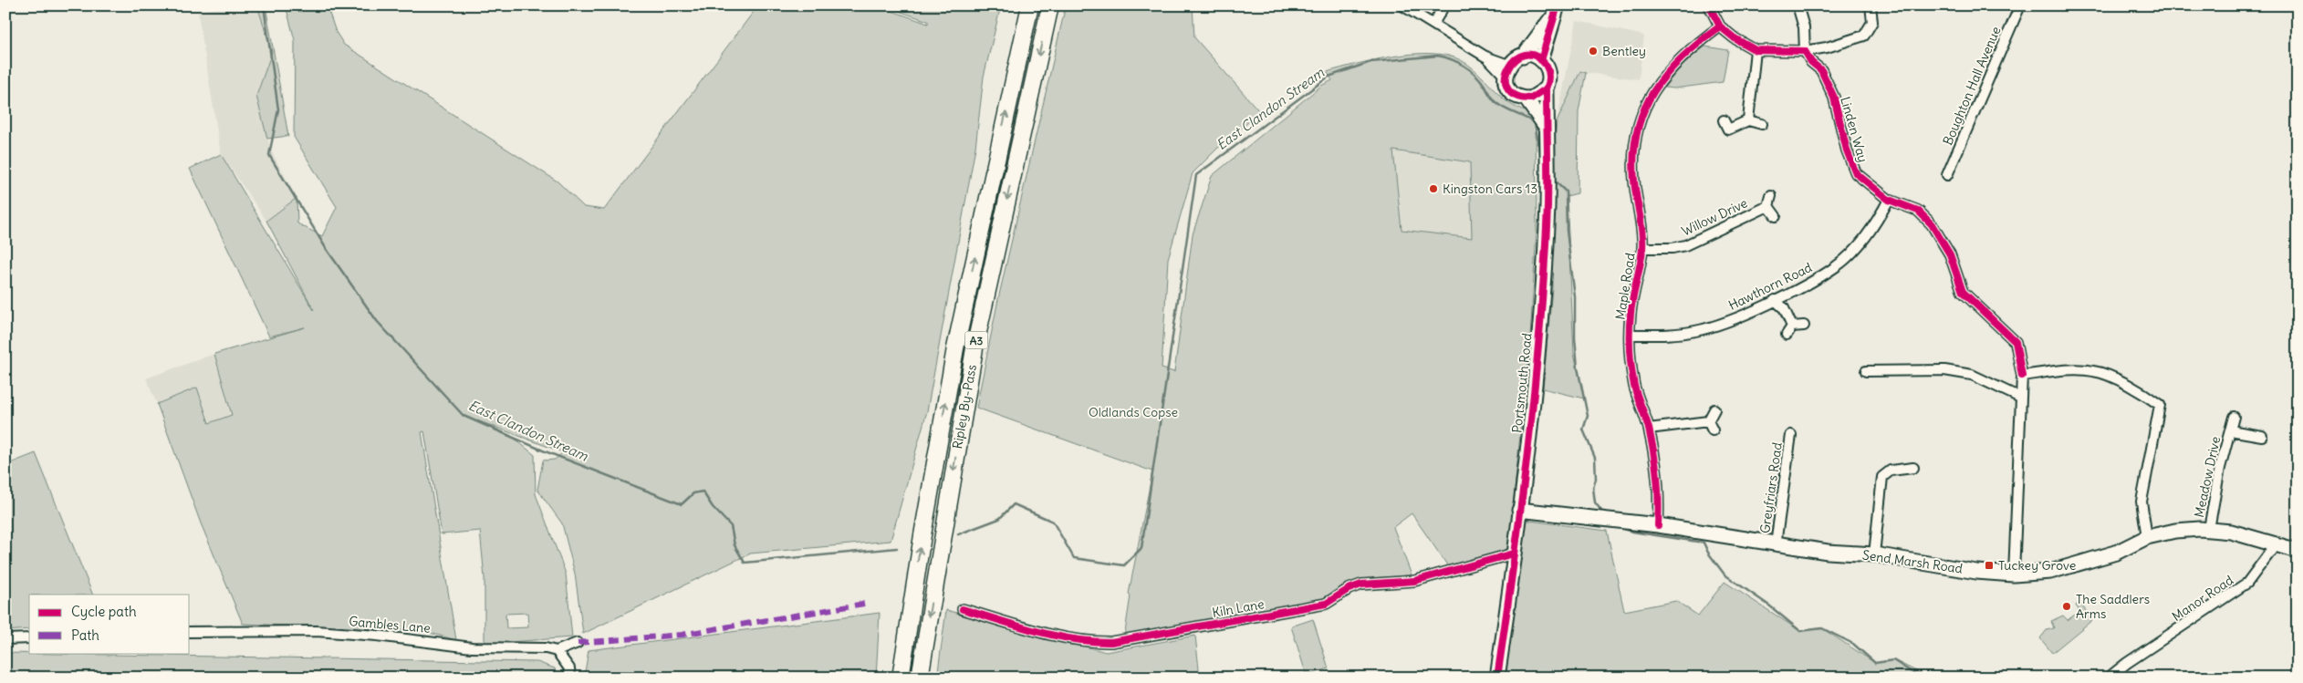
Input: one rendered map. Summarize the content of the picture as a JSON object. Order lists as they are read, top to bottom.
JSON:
{
  "streets": {
    "highway": ["A3", "Ripley By-Pass"],
    "main road": ["Portsmouth Road", "Send Marsh Road"],
    "street": [
      "Boughton Hall Avenue",
      "Linden Way",
      "Willow Drive",
      "Maple Road",
      "Hawthorn Road",
      "Meadow Drive",
      "Greyfriars Road",
      "Manor Road",
      "Kiln Lane",
      "Gambles Lane"
    ]
  },
  "crossings": [
    ["Linden Way", "Hawthorn Road"],
    ["Willow Drive", "Maple Road"],
    ["Maple Road", "Hawthorn Road"],
    ["Maple Road", "Send Marsh Road"],
    ["Portsmouth Road", "Send Marsh Road"],
    ["Portsmouth Road", "Kiln Lane"],
    ["Meadow Drive", "Send Marsh Road"],
    ["Greyfriars Road", "Send Marsh Road"],
    ["Send Marsh Road", "Manor Road"]
  ],
  "water": ["East Clandon Stream"],
  "parks": ["Oldlands Copse"],
  "places": {
    "other": ["Bentley", "Kingston Cars 13", "The Saddlers Arms"],
    "transit": ["Tuckey Grove"]
  },
  "legend": ["Cycle path", "Path"]
}
